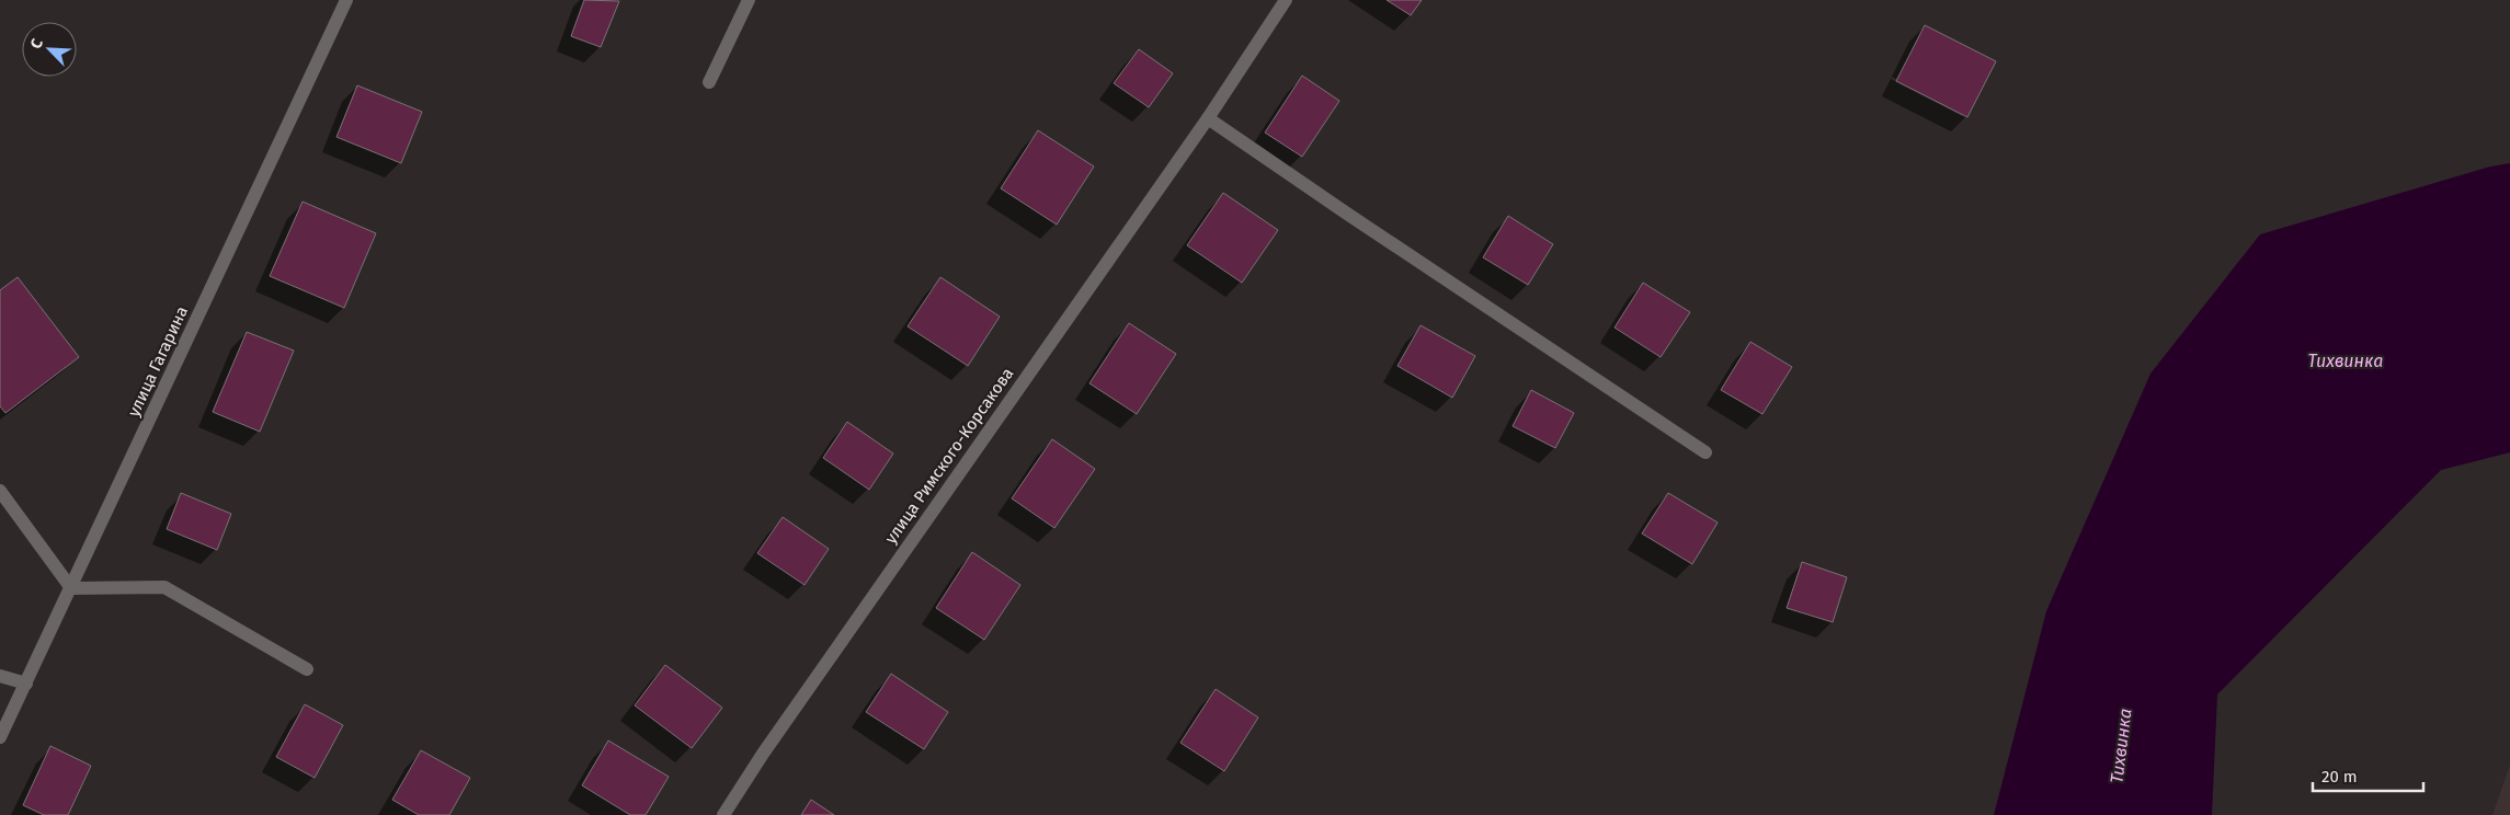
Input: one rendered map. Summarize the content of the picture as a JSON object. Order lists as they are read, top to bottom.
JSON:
{
  "streets": {
    "street": ["улица Гагарина", "улица Римского-Корсакова"]
  },
  "water": ["Тихвинка"],
  "scale_bar": "20 m",
  "north": "top left"
}
